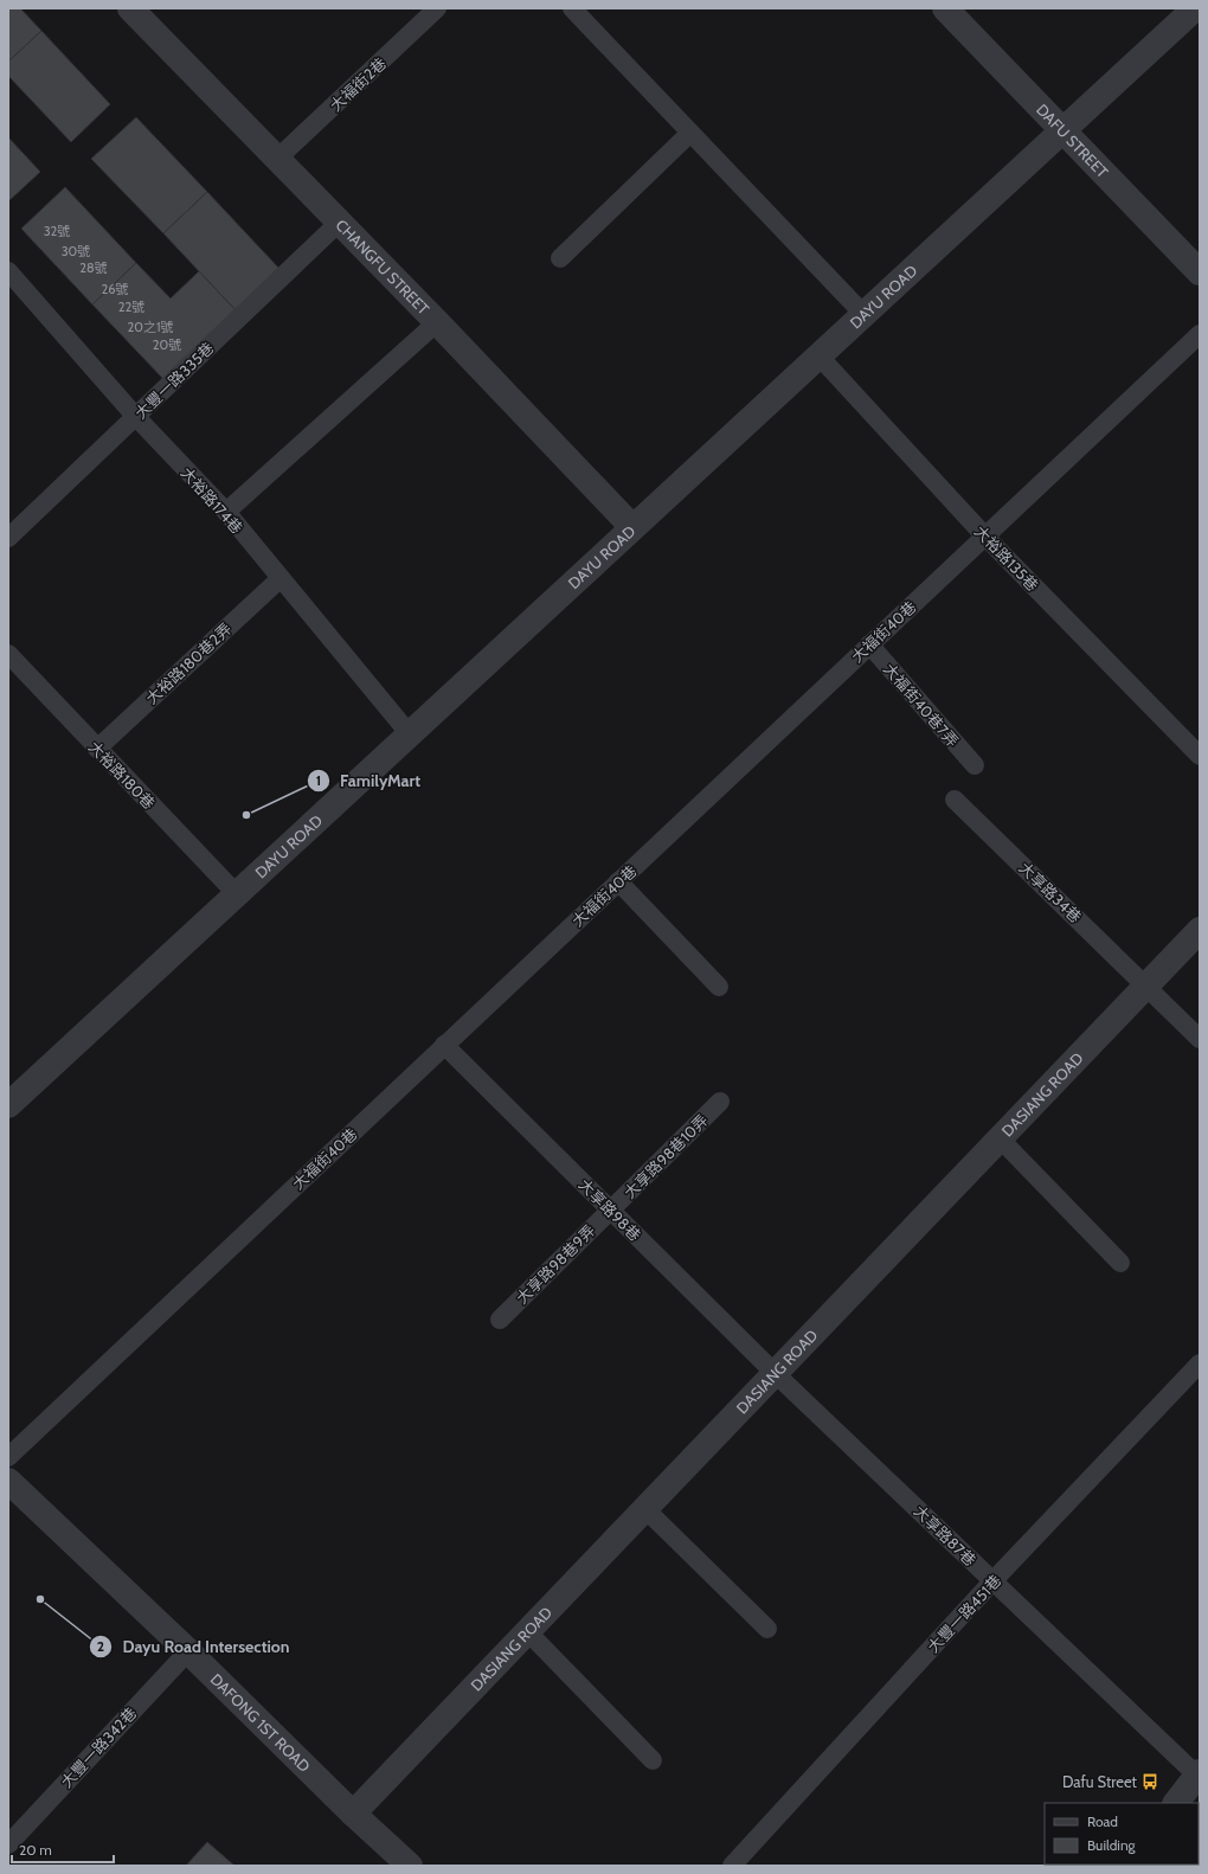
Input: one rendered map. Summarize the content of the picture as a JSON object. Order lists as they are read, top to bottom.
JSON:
{
  "streets": {
    "street": [
      "DAFU STREET",
      "CHANGFU STREET",
      "DAYU ROAD",
      "DASIANG ROAD",
      "DAFONG 1ST ROAD"
    ],
    "lane": [
      "大福街2巷",
      "大豐一路335巷",
      "大裕路174巷",
      "大裕路135巷",
      "大福街40巷",
      "大裕路180巷2弄",
      "大福街40巷7弄",
      "大裕路180巷",
      "大享路34巷",
      "大享路98巷10弄",
      "大享路98巷",
      "大享路98巷9弄",
      "大享路87巷",
      "大豐一路451巷",
      "大豐一路342巷"
    ]
  },
  "crossings": [
    ["大福街2巷", "CHANGFU STREET"],
    ["DAFU STREET", "DAYU ROAD"],
    ["CHANGFU STREET", "DAYU ROAD"],
    ["CHANGFU STREET", "大豐一路335巷"],
    ["DAYU ROAD", "大裕路174巷"],
    ["DAYU ROAD", "大裕路135巷"],
    ["DAYU ROAD", "大裕路180巷"],
    ["大豐一路335巷", "大裕路174巷"],
    ["大裕路174巷", "大裕路180巷2弄"],
    ["大裕路135巷", "大福街40巷"],
    ["大福街40巷", "大福街40巷7弄"],
    ["大福街40巷", "大享路98巷"],
    ["大裕路180巷2弄", "大裕路180巷"],
    ["大享路34巷", "DASIANG ROAD"],
    ["DASIANG ROAD", "大享路98巷"],
    ["DASIANG ROAD", "大享路87巷"],
    ["DASIANG ROAD", "DAFONG 1ST ROAD"],
    ["大享路98巷10弄", "大享路98巷"],
    ["大享路98巷10弄", "大享路98巷9弄"],
    ["大享路98巷", "大享路98巷9弄"],
    ["大享路98巷", "大享路87巷"],
    ["大享路87巷", "大豐一路451巷"],
    ["DAFONG 1ST ROAD", "大豐一路342巷"]
  ],
  "places": {
    "other": ["FamilyMart", "Dayu Road Intersection"],
    "bus stop": ["Dafu Street"]
  },
  "house_numbers": [
    "32號",
    "30號",
    "28號",
    "26號",
    "22號",
    "20之1號",
    "20號"
  ],
  "legend": ["Road", "Building"],
  "scale_bar": "20 m"
}
